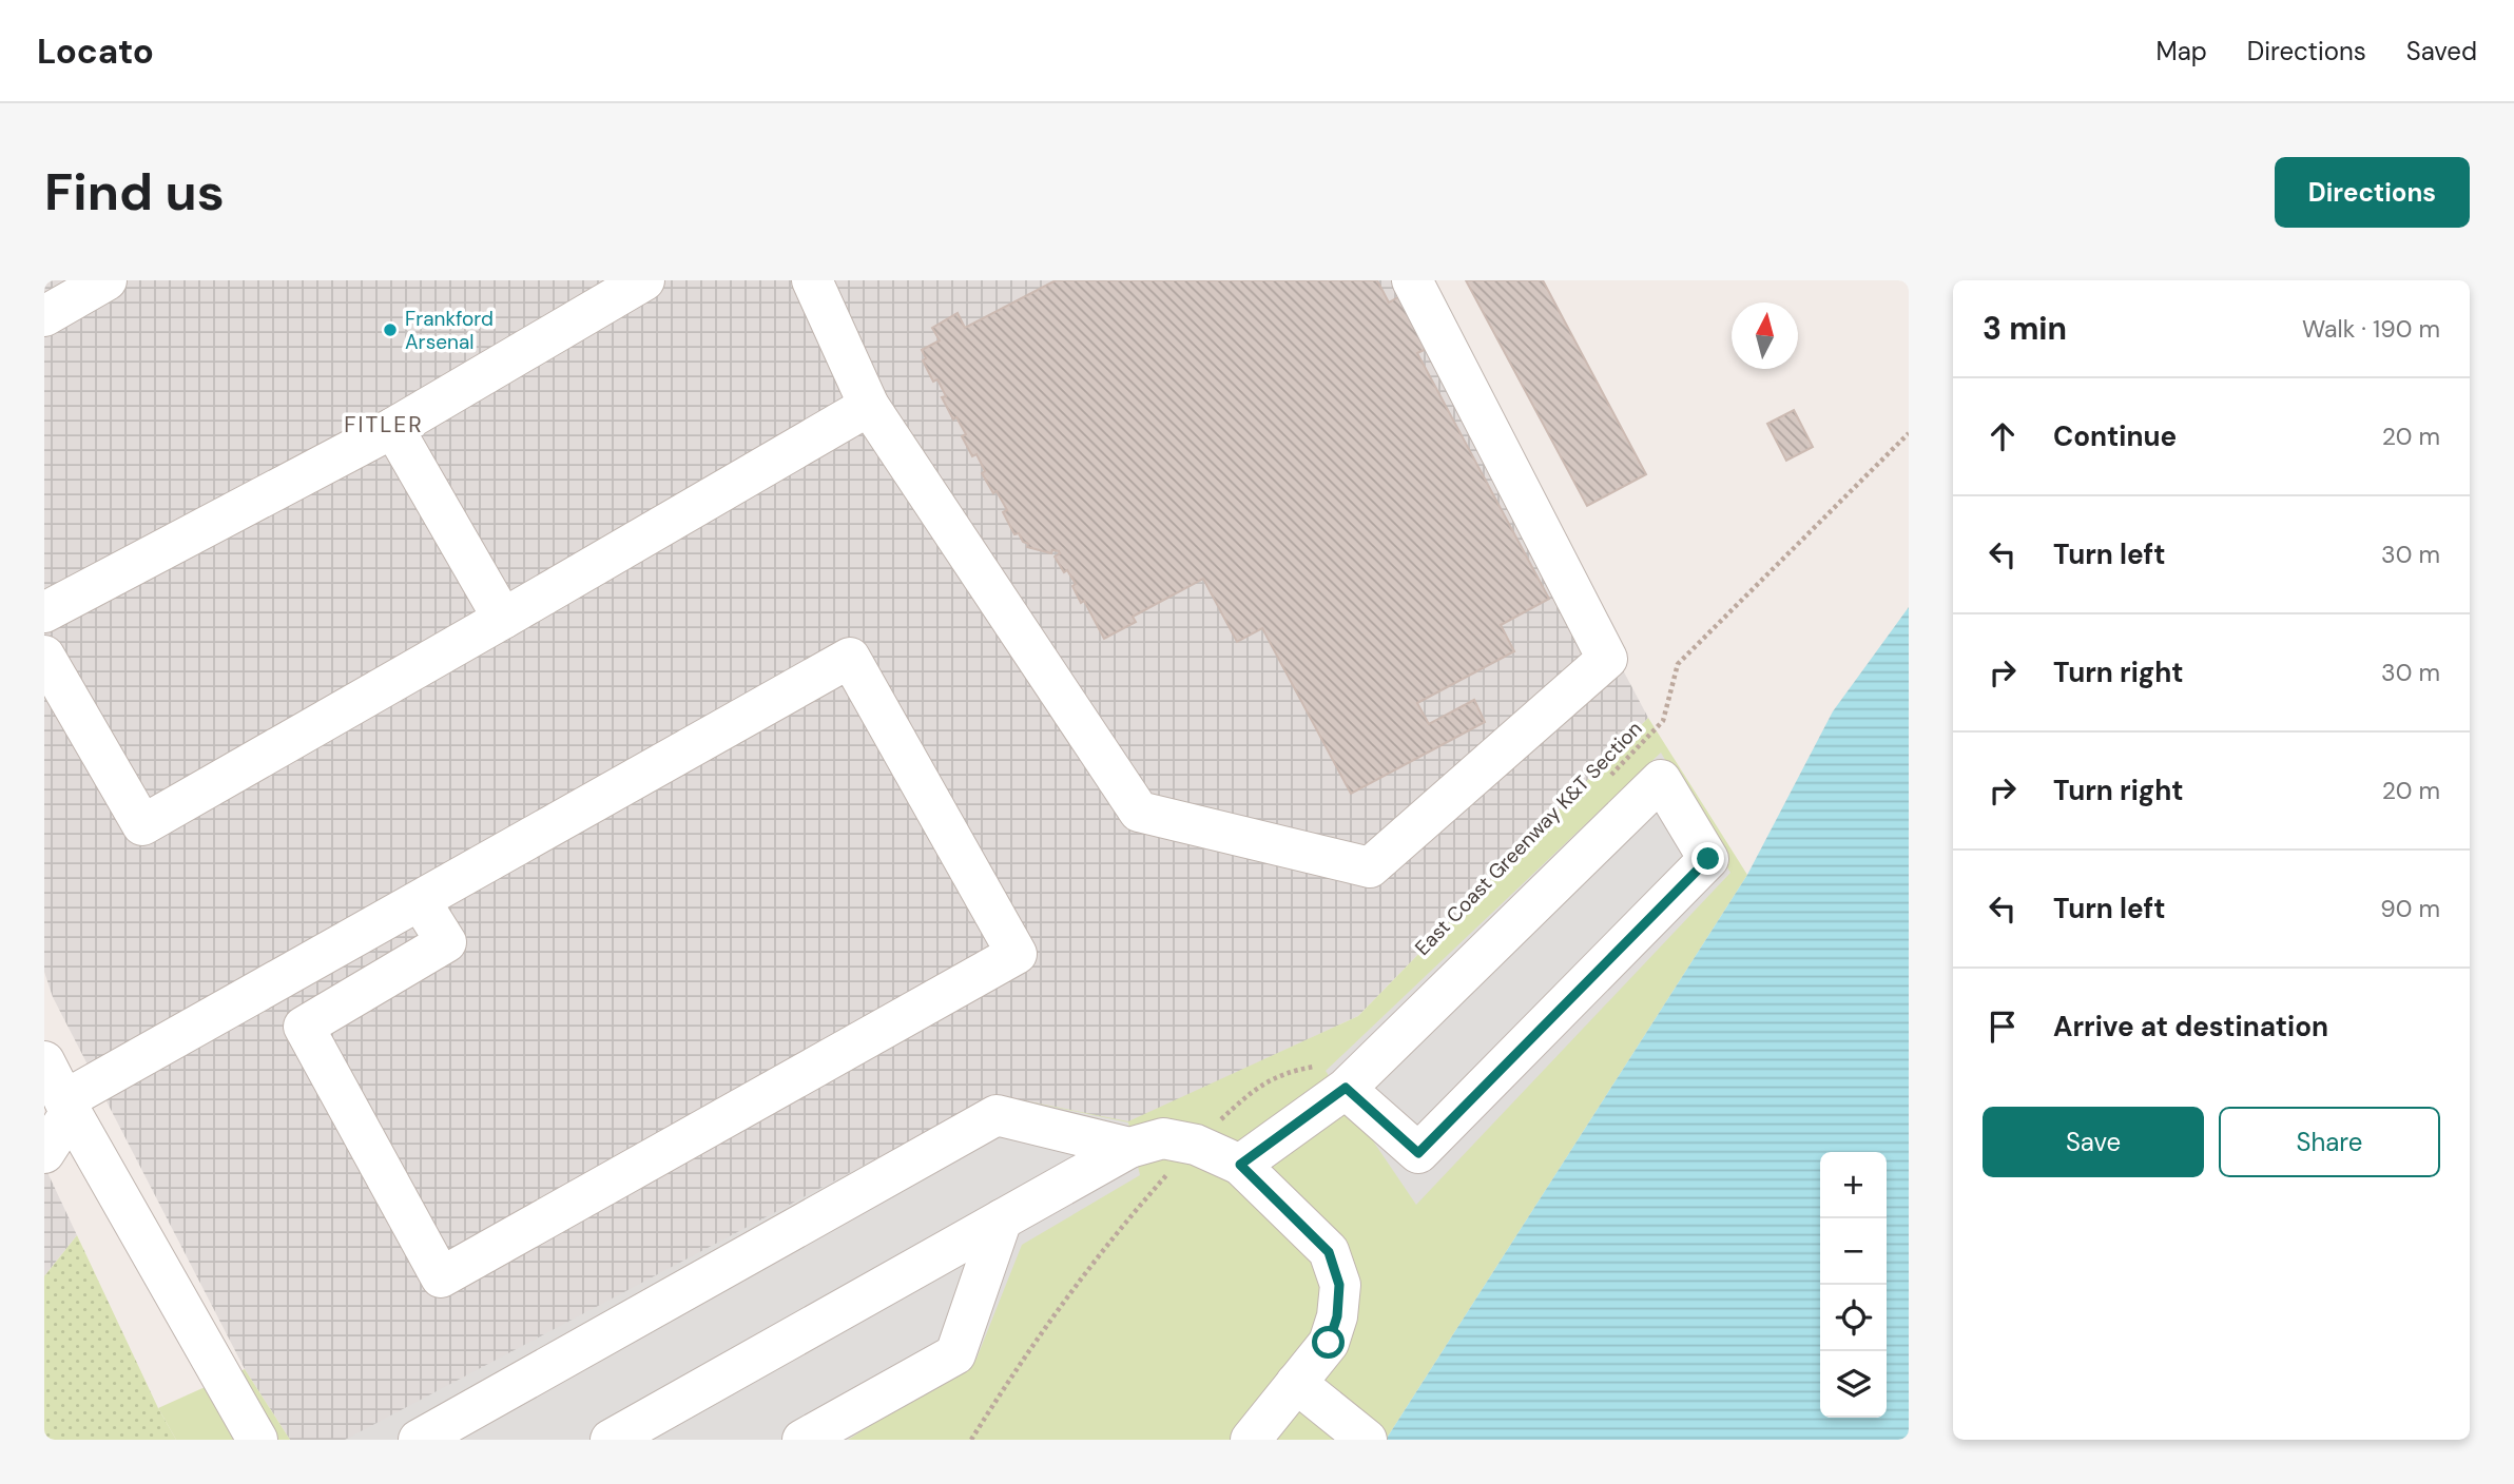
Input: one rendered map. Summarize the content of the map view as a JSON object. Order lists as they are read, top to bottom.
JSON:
{
  "streets": {
    "path": ["East Coast Greenway K&T Section"]
  },
  "districts": ["FITLER"],
  "places": ["Frankford Arsenal"],
  "north": "top",
  "page": {
    "header": "Locato",
    "nav": ["Map", "Directions", "Saved"],
    "buttons": [
      "Directions",
      ["Save", "Share"]
    ],
    "title": "Find us",
    "heading": ["3 min", "Walk · 190 m"],
    "list": [
      ["Continue", "20 m"],
      ["Turn left", "30 m"],
      ["Turn right", "30 m"],
      ["Turn right", "20 m"],
      ["Turn left", "90 m"],
      "Arrive at destination"
    ],
    "map_buttons": ["+", "−"]
  }
}
